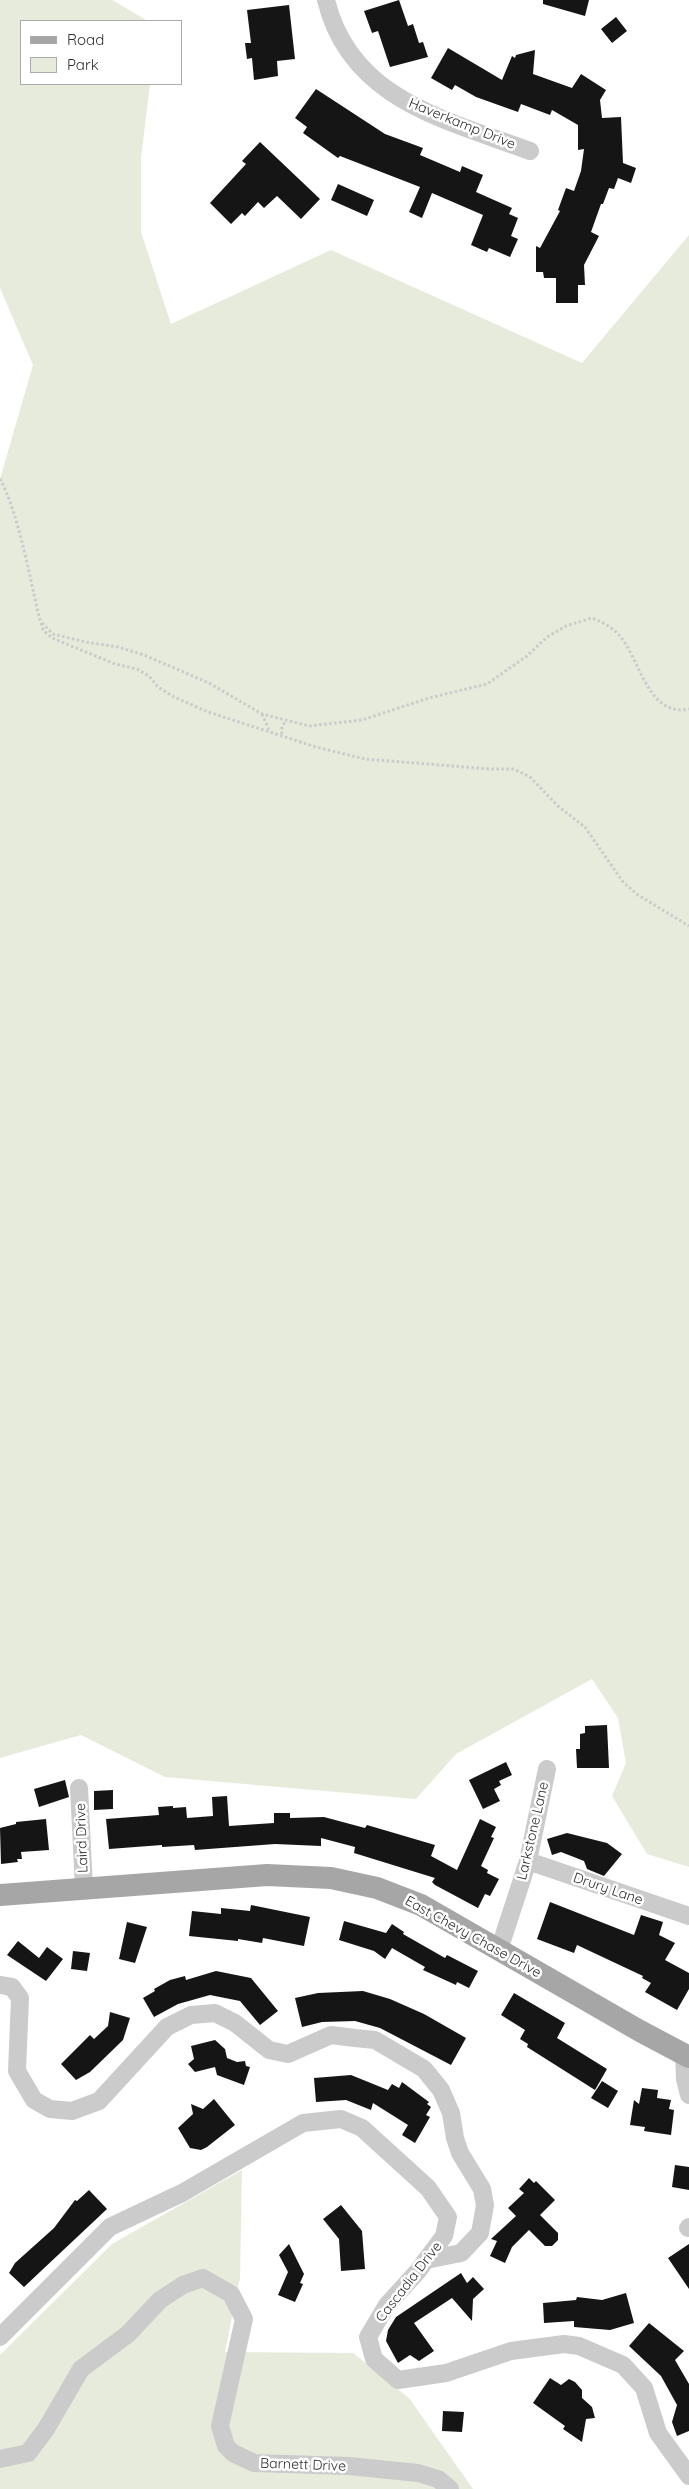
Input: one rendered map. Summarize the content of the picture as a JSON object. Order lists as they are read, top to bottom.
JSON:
{
  "streets": {
    "main road": ["East Chevy Chase Drive"],
    "street": [
      "Haverkamp Drive",
      "Larkstone Lane",
      "Laird Drive",
      "Drury Lane",
      "Cascadia Drive",
      "Barnett Drive"
    ]
  },
  "crossings": [
    ["Larkstone Lane", "Drury Lane"],
    ["Larkstone Lane", "East Chevy Chase Drive"],
    ["Laird Drive", "East Chevy Chase Drive"]
  ],
  "legend": ["Road", "Park"]
}
